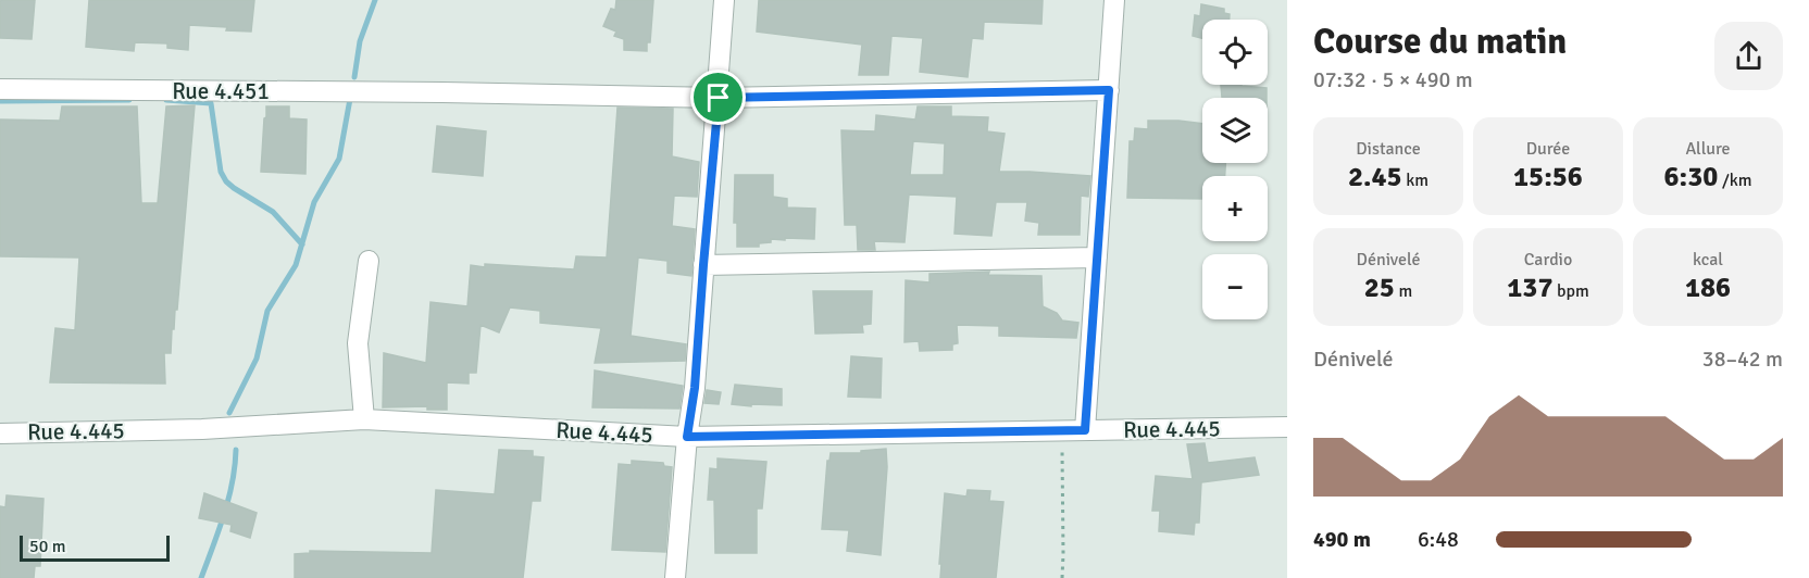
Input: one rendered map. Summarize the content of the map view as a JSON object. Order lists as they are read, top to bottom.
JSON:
{
  "streets": {
    "street": ["Rue 4.451", "Rue 4.445"]
  },
  "scale_bar": "50 m",
  "page": {
    "heading": ["Course du matin", "07:32 · 5 × 490 m"],
    "map_buttons": ["+", "−"],
    "stats": [
      ["Distance", "2.45 km"],
      ["Durée", "15:56"],
      ["Allure", "6:30 /km"],
      ["Dénivelé", "25 m"],
      ["Cardio", "137 bpm"],
      ["kcal", "186"]
    ],
    "chart": ["Dénivelé", "38–42 m"],
    "list": [
      {
        "name": "490 m",
        "note": "6:48"
      }
    ],
    "scale": "50 m"
  }
}
